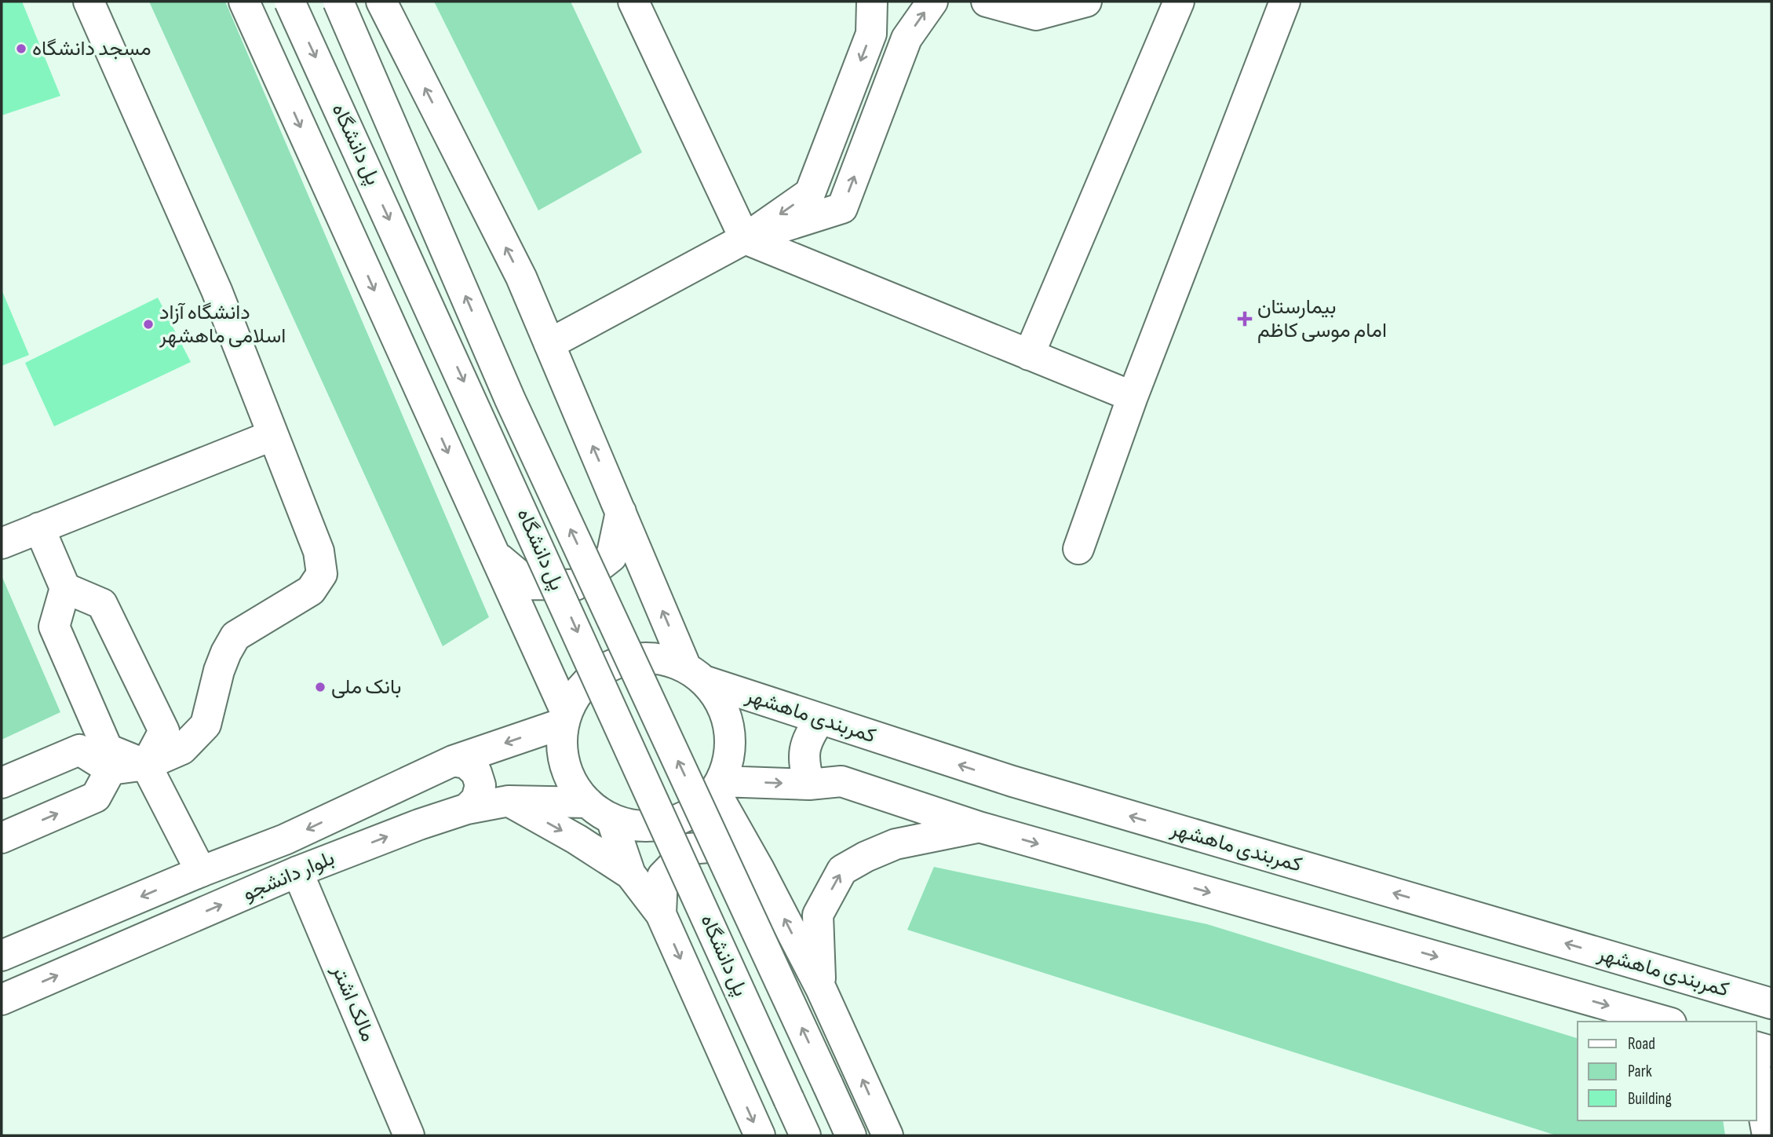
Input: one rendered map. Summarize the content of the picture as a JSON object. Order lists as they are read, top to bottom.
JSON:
{
  "streets": {
    "main road": [
      "پل دانشگاه",
      "کمربندی ماهشهر",
      "بلوار دانشجو",
      "مالک اشتر"
    ]
  },
  "crossings": [
    ["کمربندی ماهشهر", "بلوار دانشجو"],
    ["بلوار دانشجو", "مالک اشتر"]
  ],
  "places": {
    "other": ["مسجد دانشگاه", "دانشگاه آزاد اسلامی ماهشهر", "بانک ملی"],
    "health": ["بیمارستان امام موسی کاظم"]
  },
  "legend": ["Road", "Park", "Building"]
}
